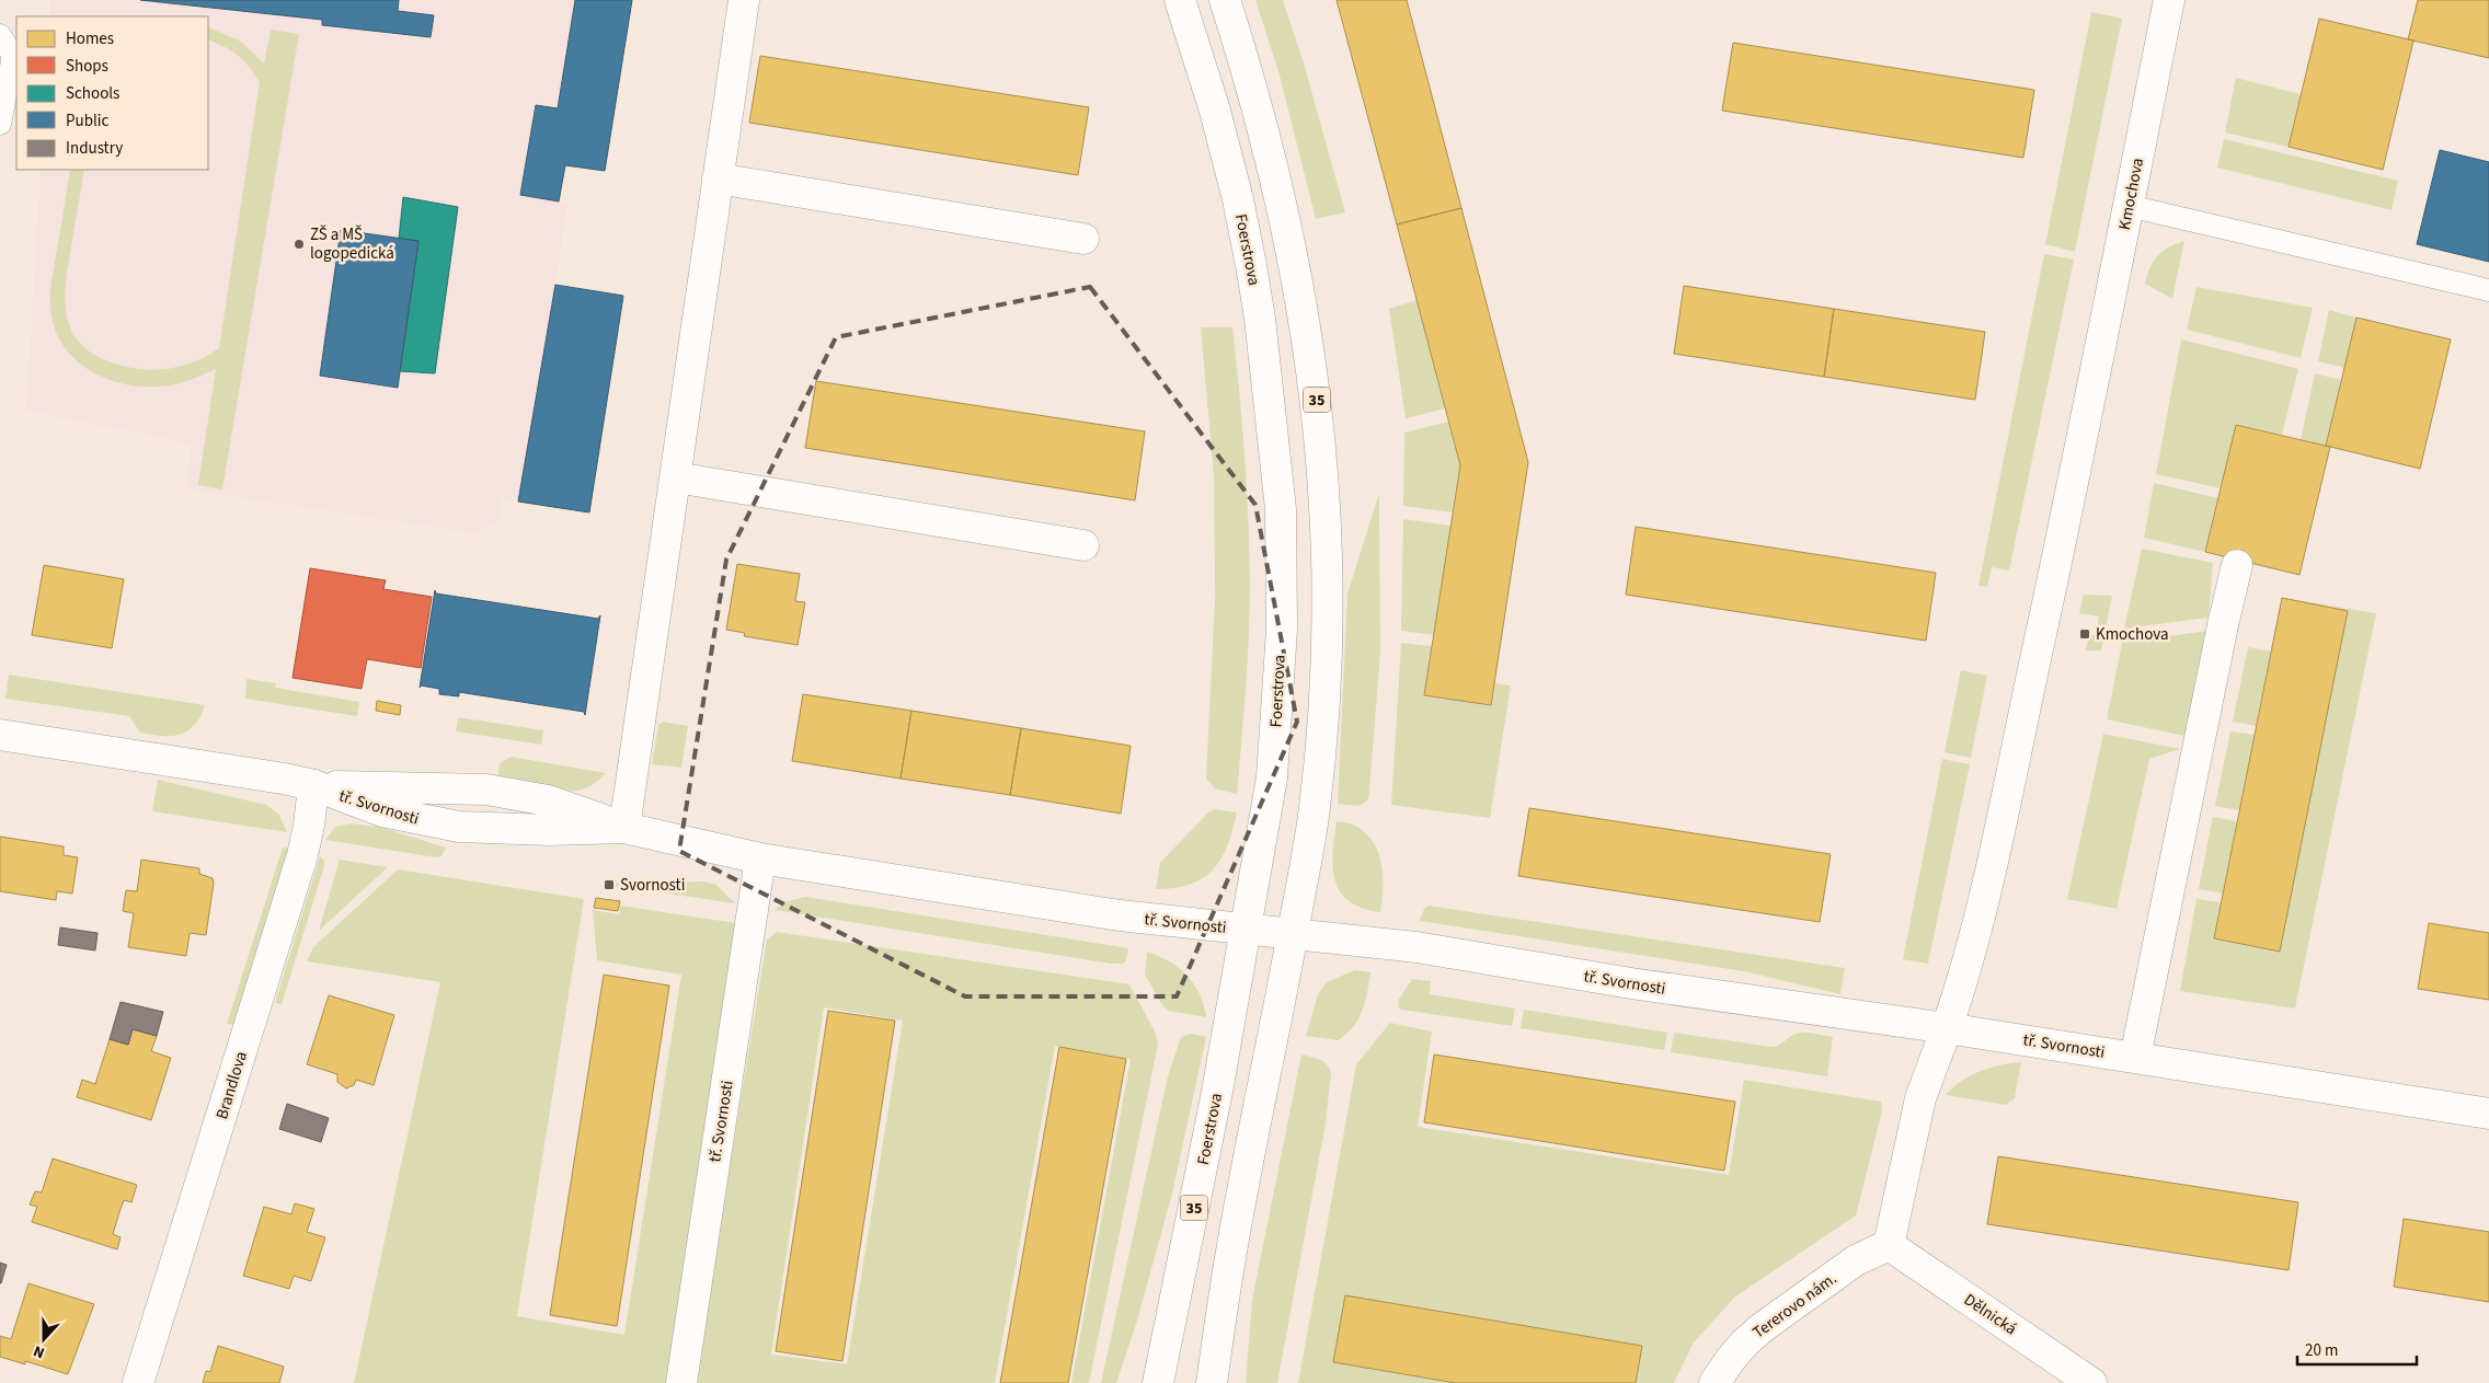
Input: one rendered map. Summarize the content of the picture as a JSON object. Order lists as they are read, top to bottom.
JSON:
{
  "streets": {
    "street": [
      "Kmochova",
      "Foerstrova",
      "35",
      "tř. Svornosti",
      "Brandlova",
      "Tererovo nám.",
      "Dělnická"
    ]
  },
  "crossings": [
    ["Kmochova", "tř. Svornosti"],
    ["Foerstrova", "tř. Svornosti"],
    ["35", "tř. Svornosti"],
    ["tř. Svornosti", "Brandlova"],
    ["Tererovo nám.", "Dělnická"]
  ],
  "places": {
    "other": ["ZŠ a MŠ logopedická"],
    "transit": ["Kmochova", "Svornosti"]
  },
  "legend": [
    "Homes",
    "Shops",
    "Schools",
    "Public",
    "Industry"
  ],
  "scale_bar": "20 m",
  "north": "bottom"
}
